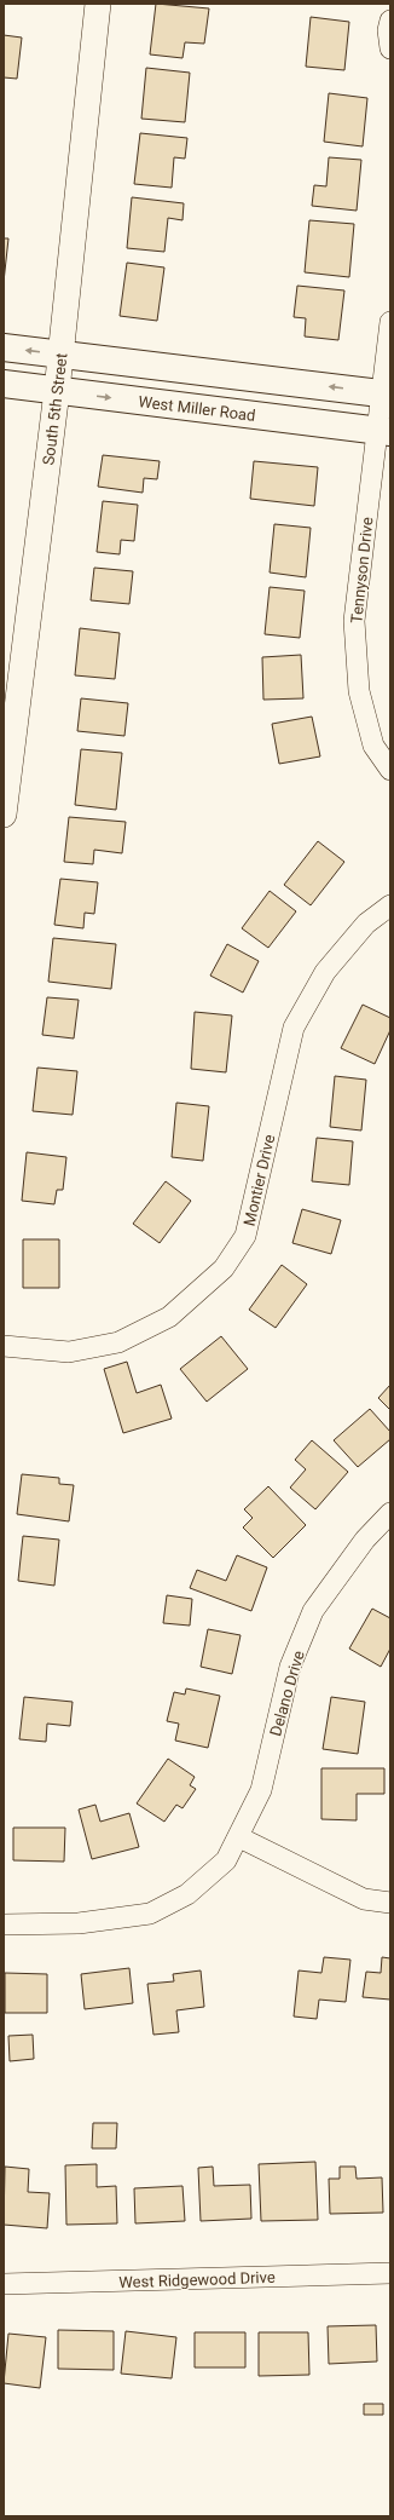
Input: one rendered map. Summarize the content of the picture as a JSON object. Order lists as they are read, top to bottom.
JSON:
{
  "streets": {
    "main road": ["West Miller Road"],
    "street": [
      "South 5th Street",
      "Tennyson Drive",
      "Montier Drive",
      "Delano Drive",
      "West Ridgewood Drive"
    ]
  },
  "crossings": [
    ["West Miller Road", "South 5th Street"],
    ["West Miller Road", "Tennyson Drive"]
  ]
}
